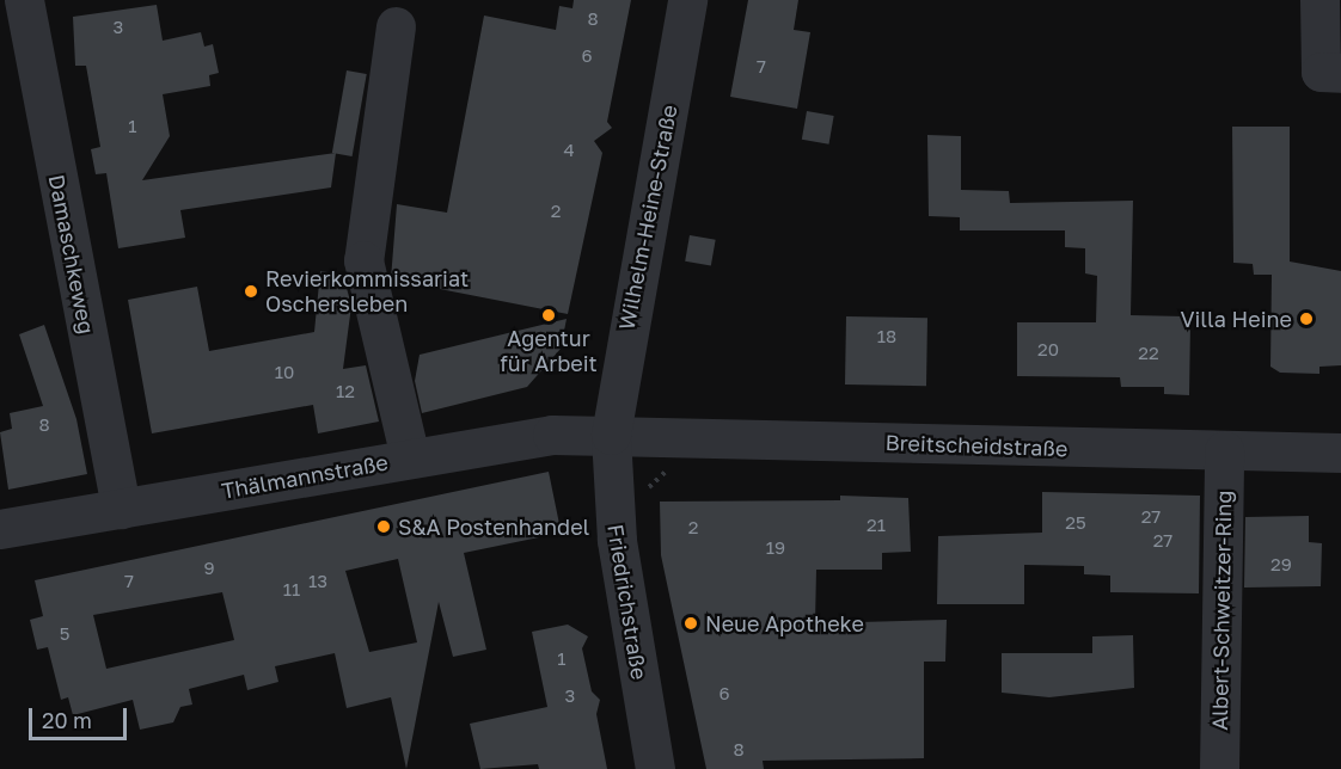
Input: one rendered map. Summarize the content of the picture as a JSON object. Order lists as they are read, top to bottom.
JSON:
{
  "streets": {
    "street": [
      "Wilhelm-Heine-Straße",
      "Damaschkeweg",
      "Breitscheidstraße",
      "Thälmannstraße",
      "Friedrichstraße",
      "Albert-Schweitzer-Ring"
    ]
  },
  "crossings": [
    ["Wilhelm-Heine-Straße", "Breitscheidstraße"],
    ["Wilhelm-Heine-Straße", "Thälmannstraße"],
    ["Wilhelm-Heine-Straße", "Friedrichstraße"],
    ["Damaschkeweg", "Thälmannstraße"],
    ["Breitscheidstraße", "Thälmannstraße"],
    ["Breitscheidstraße", "Friedrichstraße"],
    ["Breitscheidstraße", "Albert-Schweitzer-Ring"],
    ["Thälmannstraße", "Friedrichstraße"]
  ],
  "places": [
    "Revierkommissariat Oschersleben",
    "Agentur für Arbeit",
    "Villa Heine",
    "S&A Postenhandel",
    "Neue Apotheke"
  ],
  "house_numbers": [
    "8",
    "3",
    "6",
    "7",
    "1",
    "4",
    "2",
    "18",
    "20",
    "22",
    "10",
    "12",
    "8",
    "27",
    "25",
    "21",
    "2",
    "27",
    "19",
    "29",
    "9",
    "7",
    "13",
    "11",
    "5",
    "1",
    "6",
    "3",
    "8"
  ],
  "scale_bar": "20 m"
}
